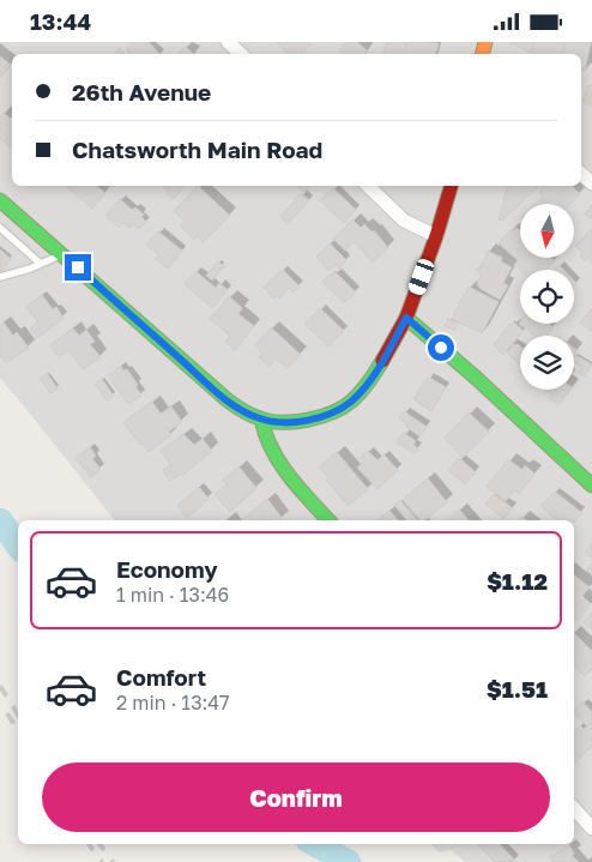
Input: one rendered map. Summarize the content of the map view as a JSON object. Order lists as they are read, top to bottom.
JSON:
{
  "north": "bottom",
  "page": {
    "status": "13:44",
    "banner": ["26th Avenue", "Chatsworth Main Road"],
    "list": [
      {
        "name": "Economy",
        "note": "1 min · 13:46",
        "value": "$1.12"
      },
      {
        "name": "Comfort",
        "note": "2 min · 13:47",
        "value": "$1.51"
      }
    ],
    "buttons": "Confirm"
  }
}
